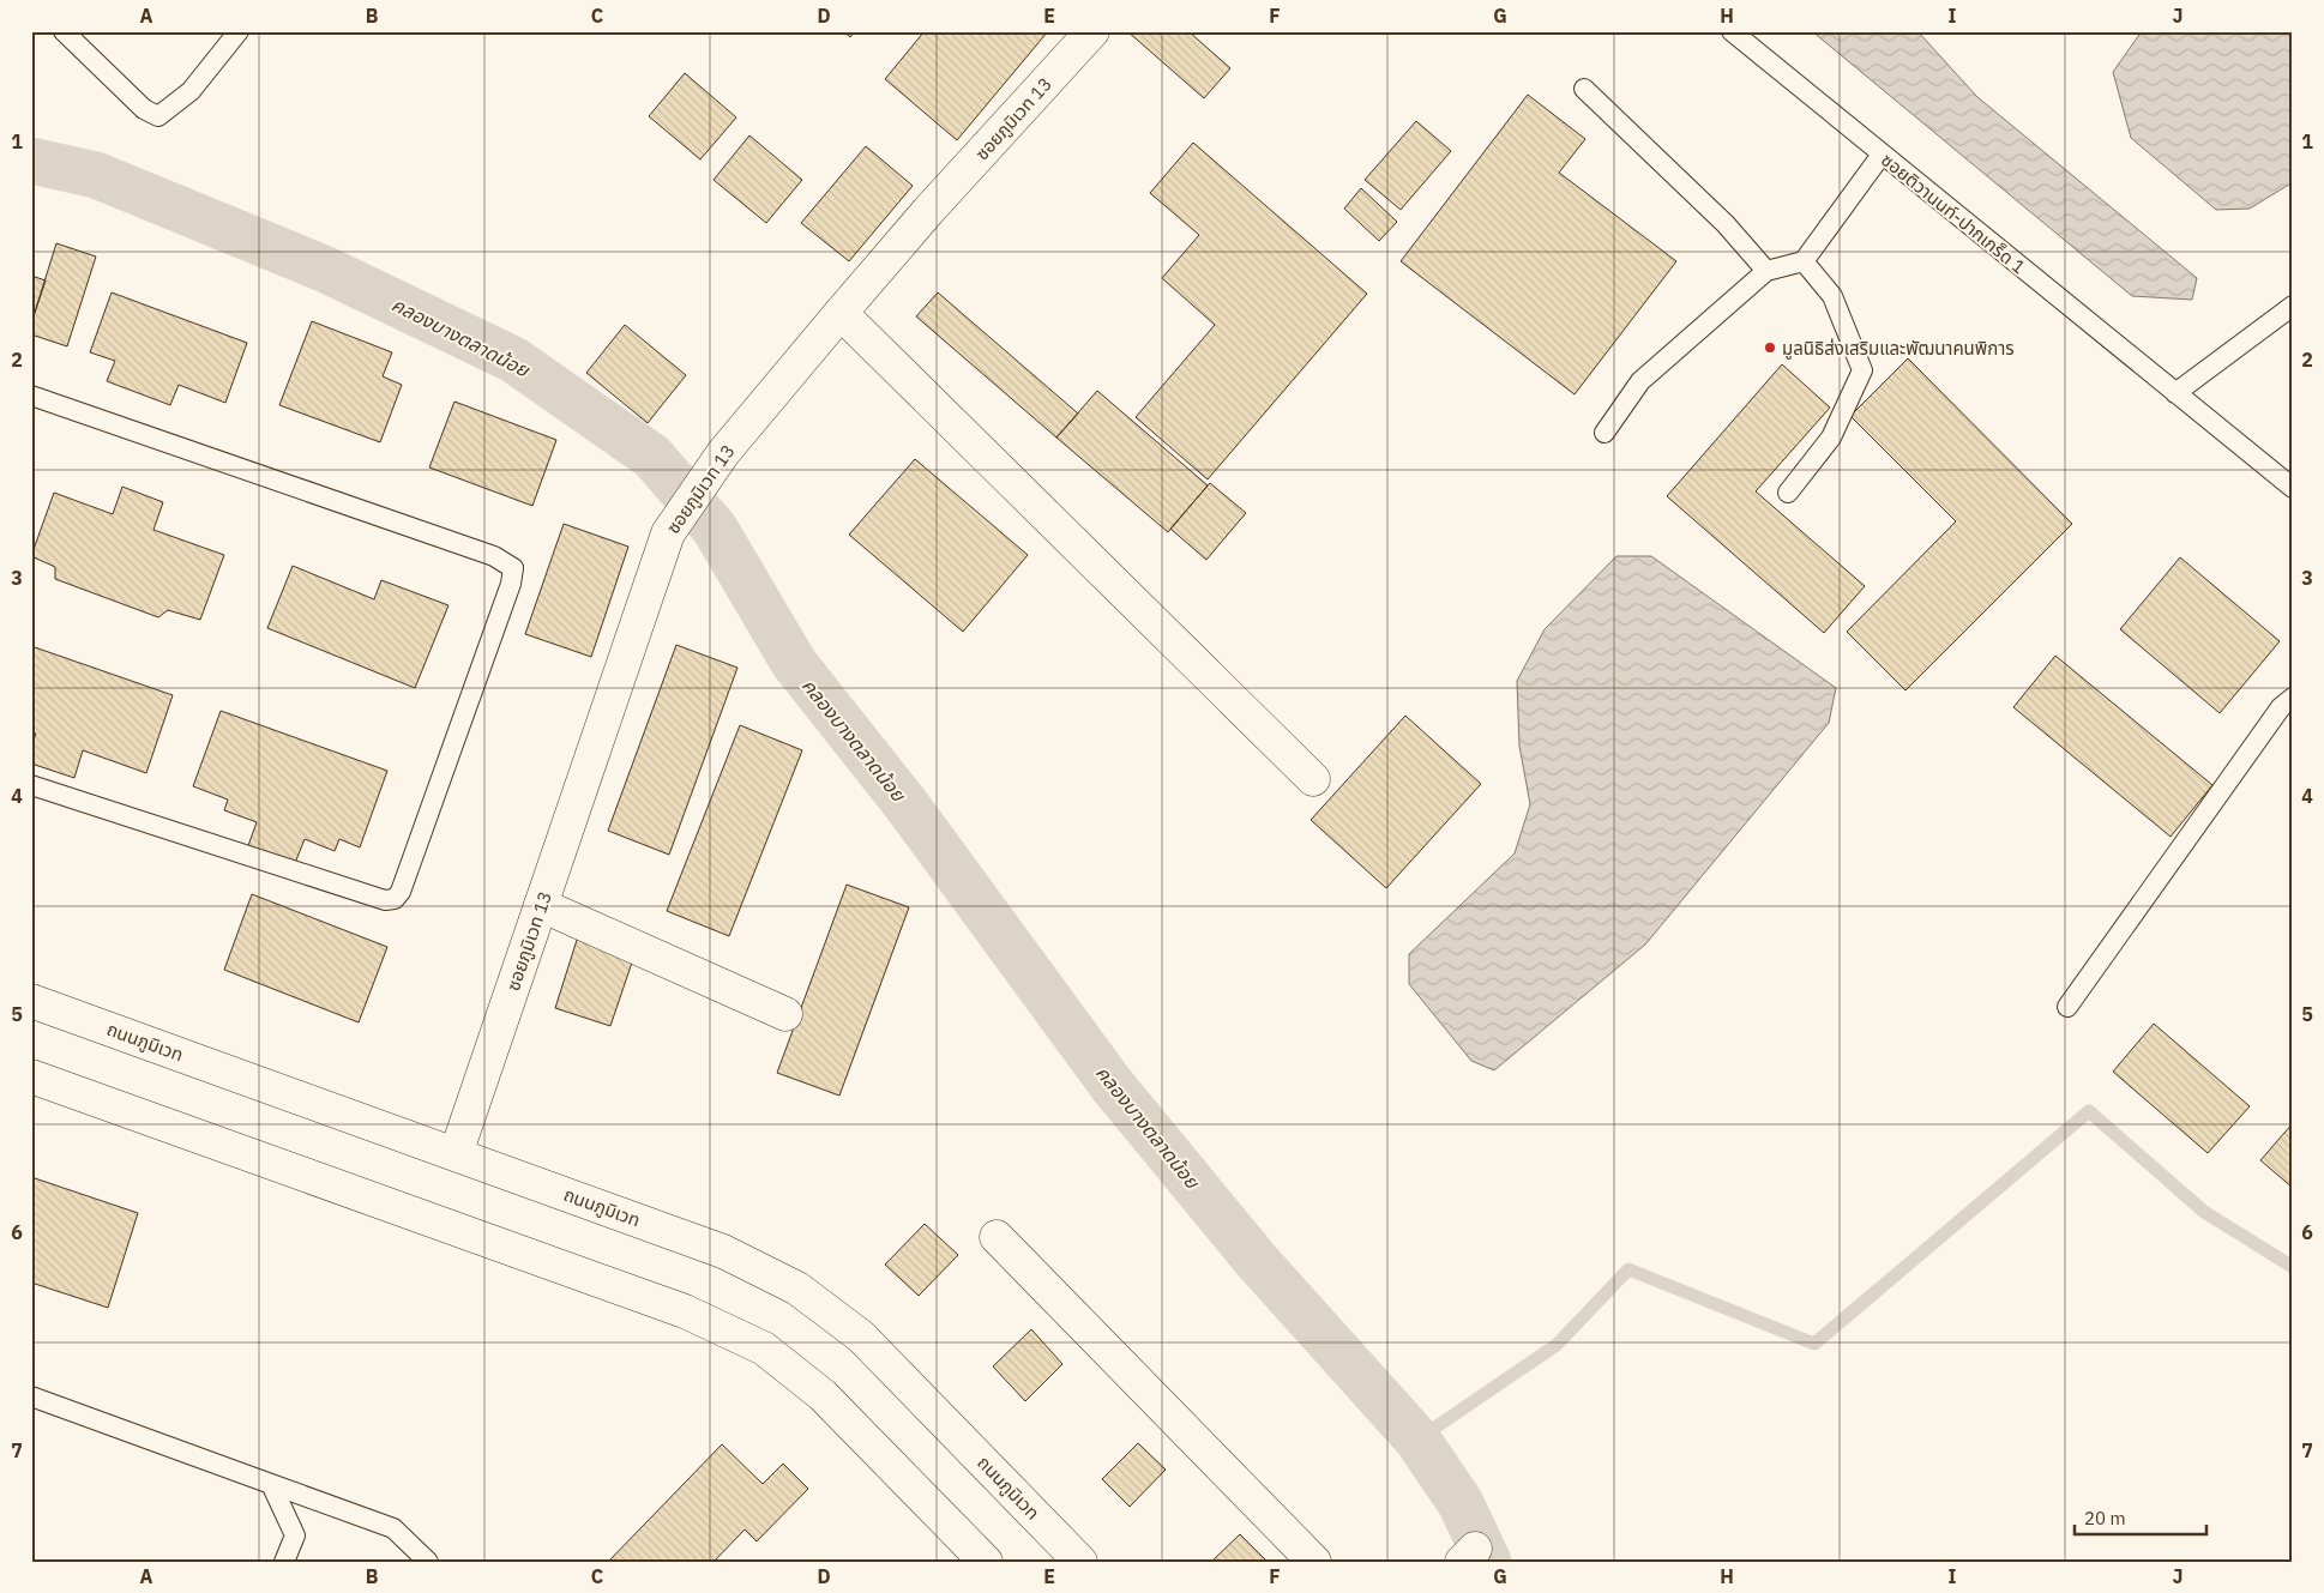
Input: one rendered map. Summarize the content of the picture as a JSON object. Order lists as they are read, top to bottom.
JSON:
{
  "streets": {
    "street": ["ซอยภูมิเวท 13", "ถนนภูมิเวท"],
    "lane": ["ซอยติวานนท์-ปากเกร็ด 1"]
  },
  "crossings": [
    ["ซอยภูมิเวท 13", "ถนนภูมิเวท"]
  ],
  "water": ["คลองบางตลาดน้อย"],
  "places": ["มูลนิธิส่งเสริมและพัฒนาคนพิการ"],
  "scale_bar": "20 m",
  "grid": {
    "columns": [
      "A",
      "B",
      "C",
      "D",
      "E",
      "F",
      "G",
      "H",
      "I",
      "J"
    ],
    "rows": [
      "1",
      "2",
      "3",
      "4",
      "5",
      "6",
      "7"
    ]
  }
}
